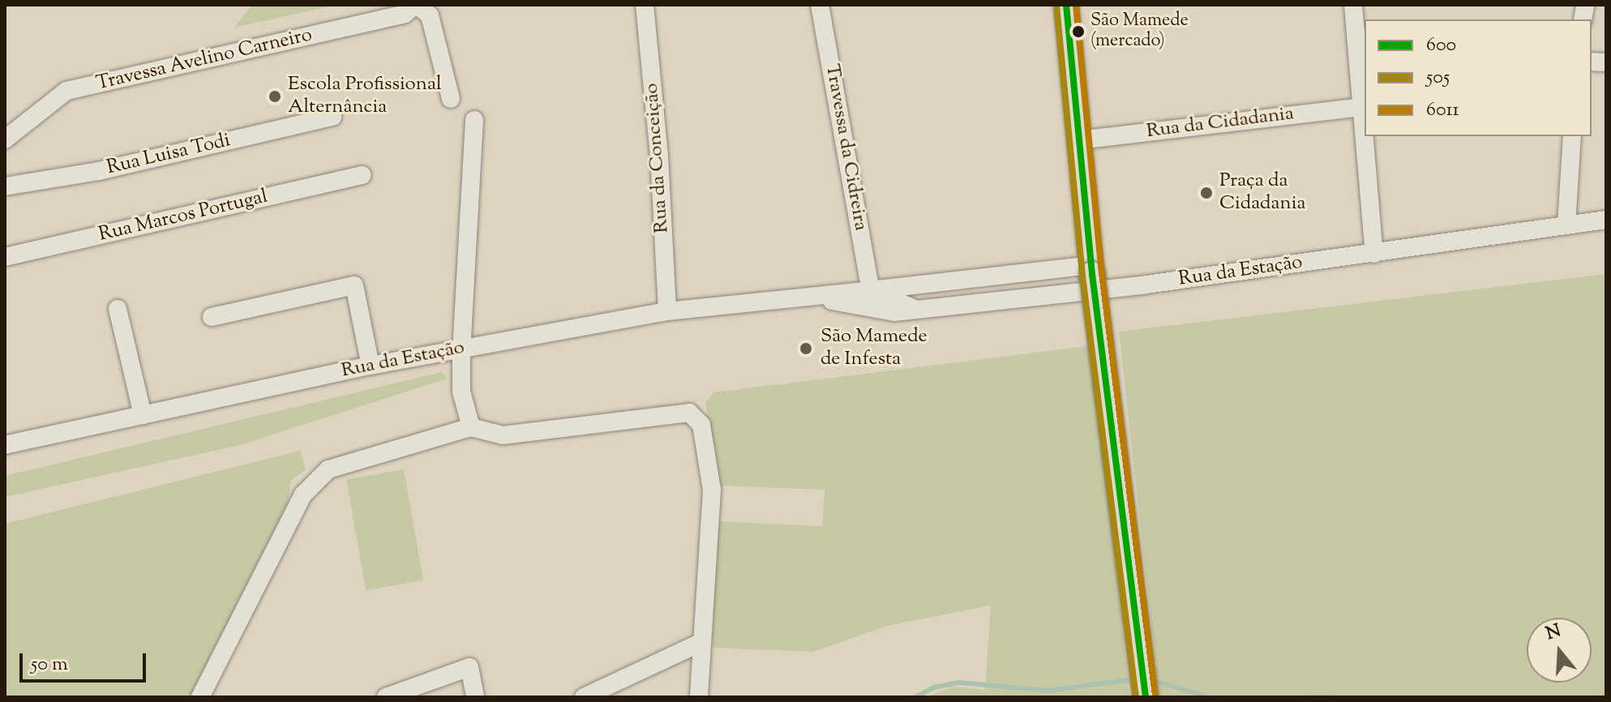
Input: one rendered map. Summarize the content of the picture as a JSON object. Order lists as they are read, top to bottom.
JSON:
{
  "streets": {
    "street": [
      "Travessa Avelino Carneiro",
      "Rua da Cidadania",
      "Travessa da Cidreira",
      "Rua Luisa Todi",
      "Rua da Conceição",
      "Rua Marcos Portugal",
      "Rua da Estação"
    ]
  },
  "crossings": [
    ["Travessa da Cidreira", "Rua da Estação"],
    ["Rua da Conceição", "Rua da Estação"]
  ],
  "places": [
    "São Mamede (mercado)",
    "Escola Profissional Alternância",
    "Praça da Cidadania",
    "São Mamede de Infesta"
  ],
  "lines": ["transit line 600", "transit line 6011", "transit line 505"],
  "legend": ["600", "505", "6011"],
  "scale_bar": "50 m",
  "north": "top"
}
